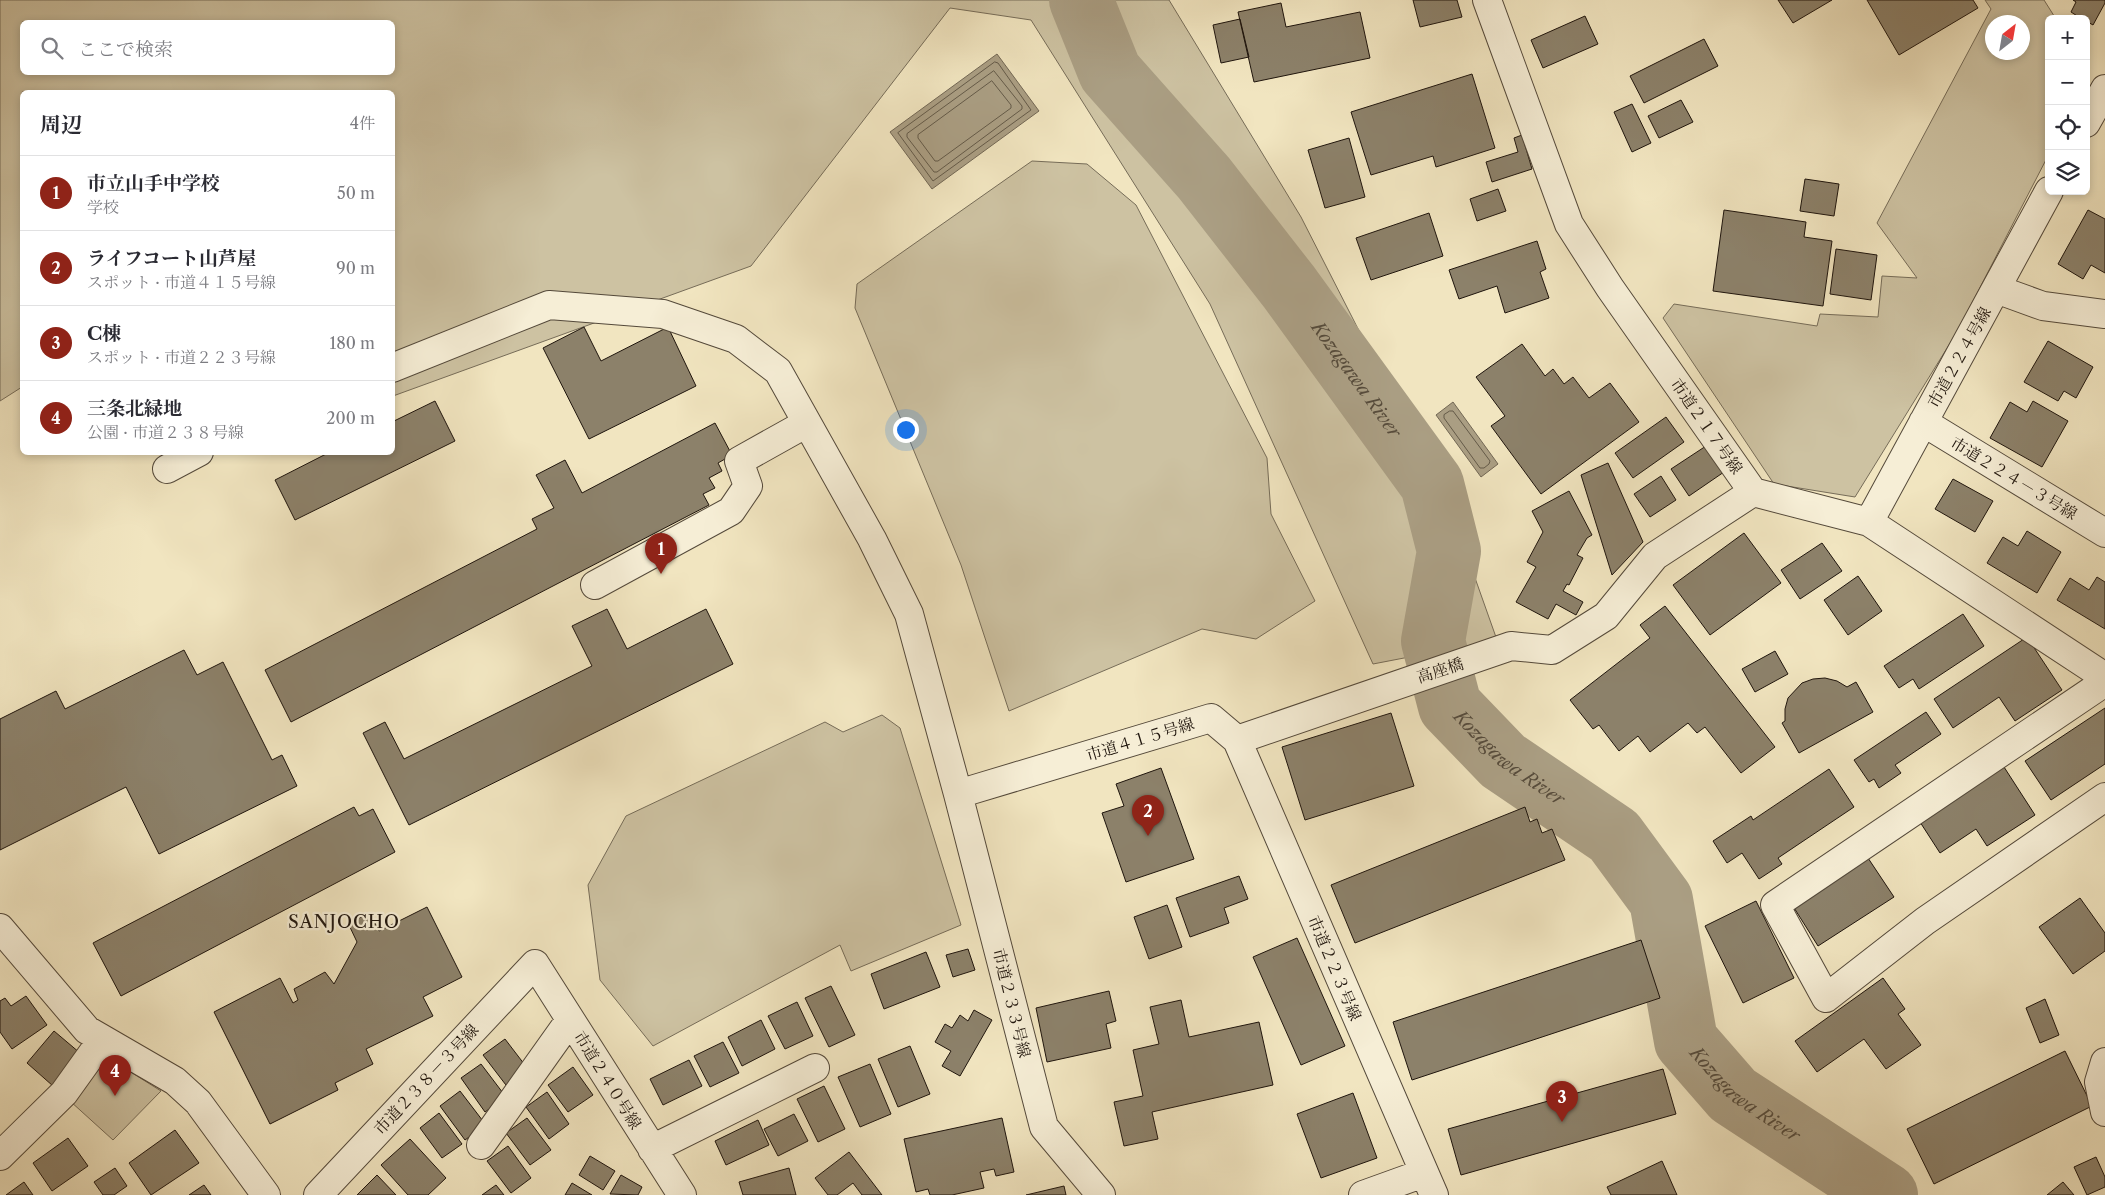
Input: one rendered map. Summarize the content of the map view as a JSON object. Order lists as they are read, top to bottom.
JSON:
{
  "streets": {
    "street": [
      "市道２２４号線",
      "市道２１７号線",
      "市道２２４－３号線",
      "高座橋",
      "市道４１５号線",
      "市道２２３号線",
      "市道２３３号線",
      "市道２３８－３号線",
      "市道２４０号線"
    ]
  },
  "crossings": [
    ["市道２２４号線", "市道２２４－３号線"],
    ["市道２１７号線", "高座橋"],
    ["高座橋", "市道４１５号線"],
    ["高座橋", "市道２２３号線"],
    ["市道４１５号線", "市道２２３号線"],
    ["市道４１５号線", "市道２３３号線"],
    ["市道２３８－３号線", "市道２４０号線"]
  ],
  "districts": ["SANJOCHO"],
  "water": ["Kozagawa River"],
  "north": "top right",
  "page": {
    "map_buttons": ["+", "−"],
    "search": "ここで検索",
    "heading": ["周辺", "4件"],
    "list": [
      {
        "mark": "1",
        "name": "市立山手中学校",
        "note": "学校",
        "value": "50 m"
      },
      {
        "mark": "2",
        "name": "ライフコート山芦屋",
        "note": "スポット · 市道４１５号線",
        "value": "90 m"
      },
      {
        "mark": "3",
        "name": "C棟",
        "note": "スポット · 市道２２３号線",
        "value": "180 m"
      },
      {
        "mark": "4",
        "name": "三条北緑地",
        "note": "公園 · 市道２３８号線",
        "value": "200 m"
      }
    ],
    "pins": [
      "1",
      "2",
      "4",
      "3"
    ]
  }
}
